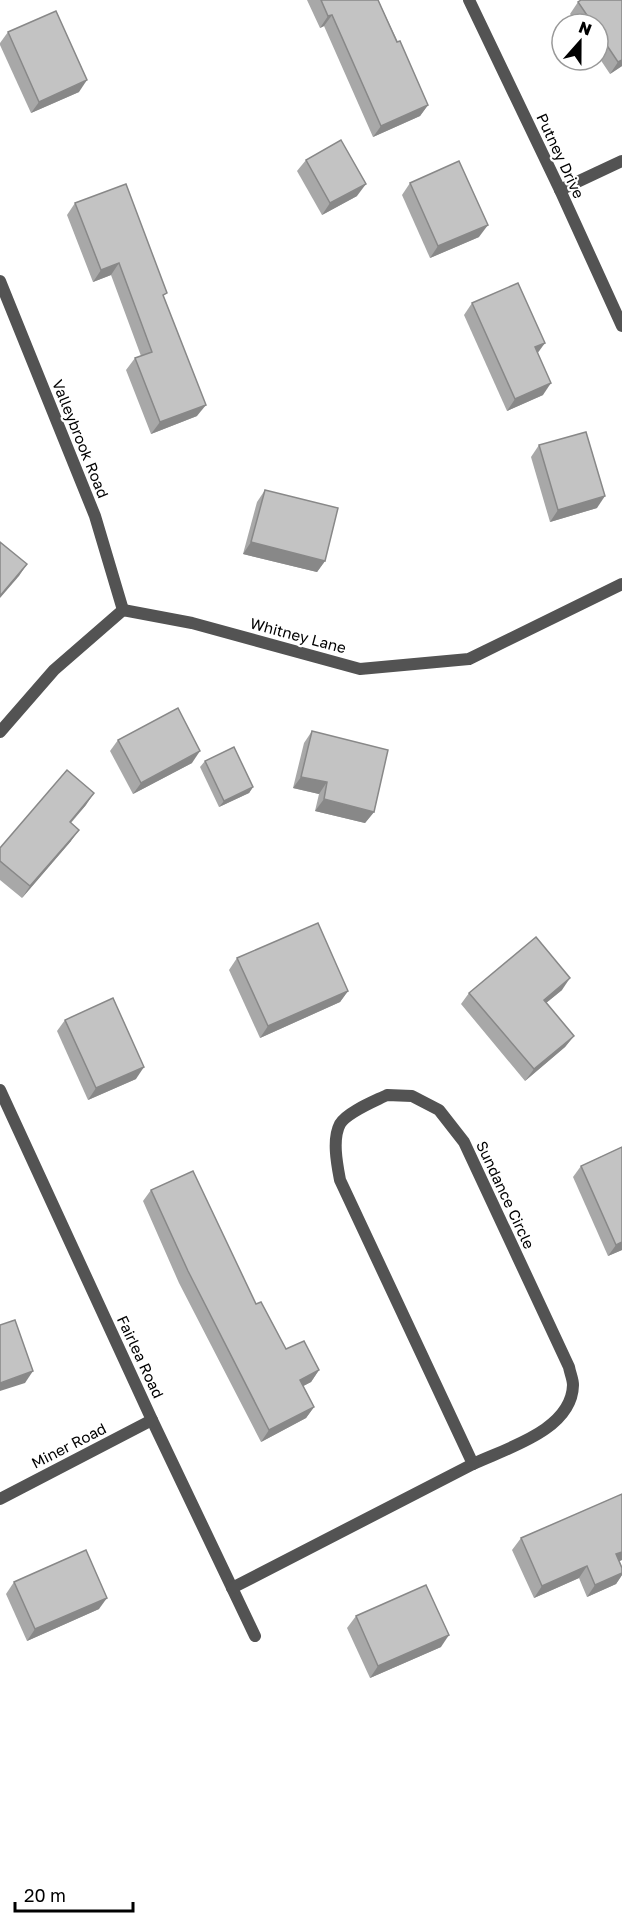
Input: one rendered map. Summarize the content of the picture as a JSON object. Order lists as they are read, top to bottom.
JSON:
{
  "streets": {
    "street": [
      "Putney Drive",
      "Valleybrook Road",
      "Whitney Lane",
      "Sundance Circle",
      "Fairlea Road",
      "Miner Road"
    ]
  },
  "crossings": [
    ["Valleybrook Road", "Whitney Lane"],
    ["Sundance Circle", "Fairlea Road"],
    ["Fairlea Road", "Miner Road"]
  ],
  "scale_bar": "20 m",
  "north": "top"
}
